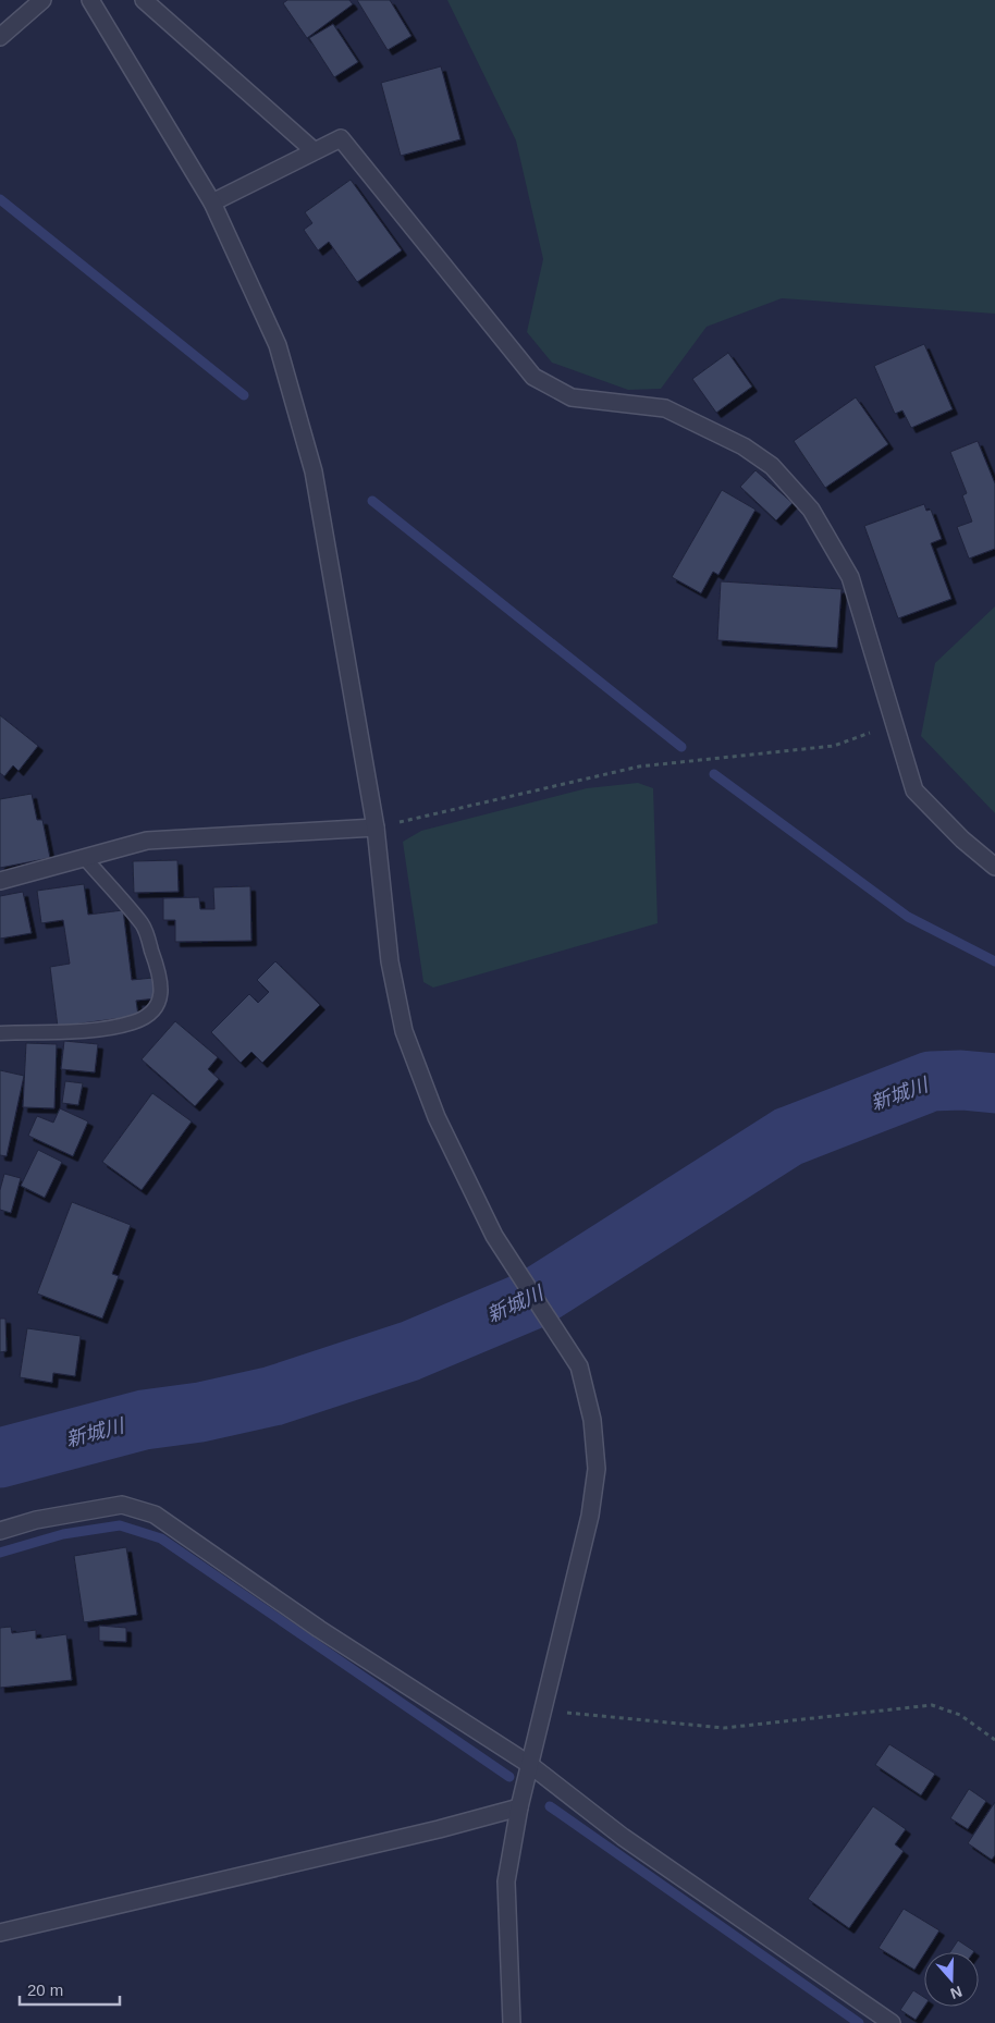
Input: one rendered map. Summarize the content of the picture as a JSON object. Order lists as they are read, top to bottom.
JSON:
{
  "water": ["新城川"],
  "scale_bar": "20 m",
  "north": "bottom"
}
